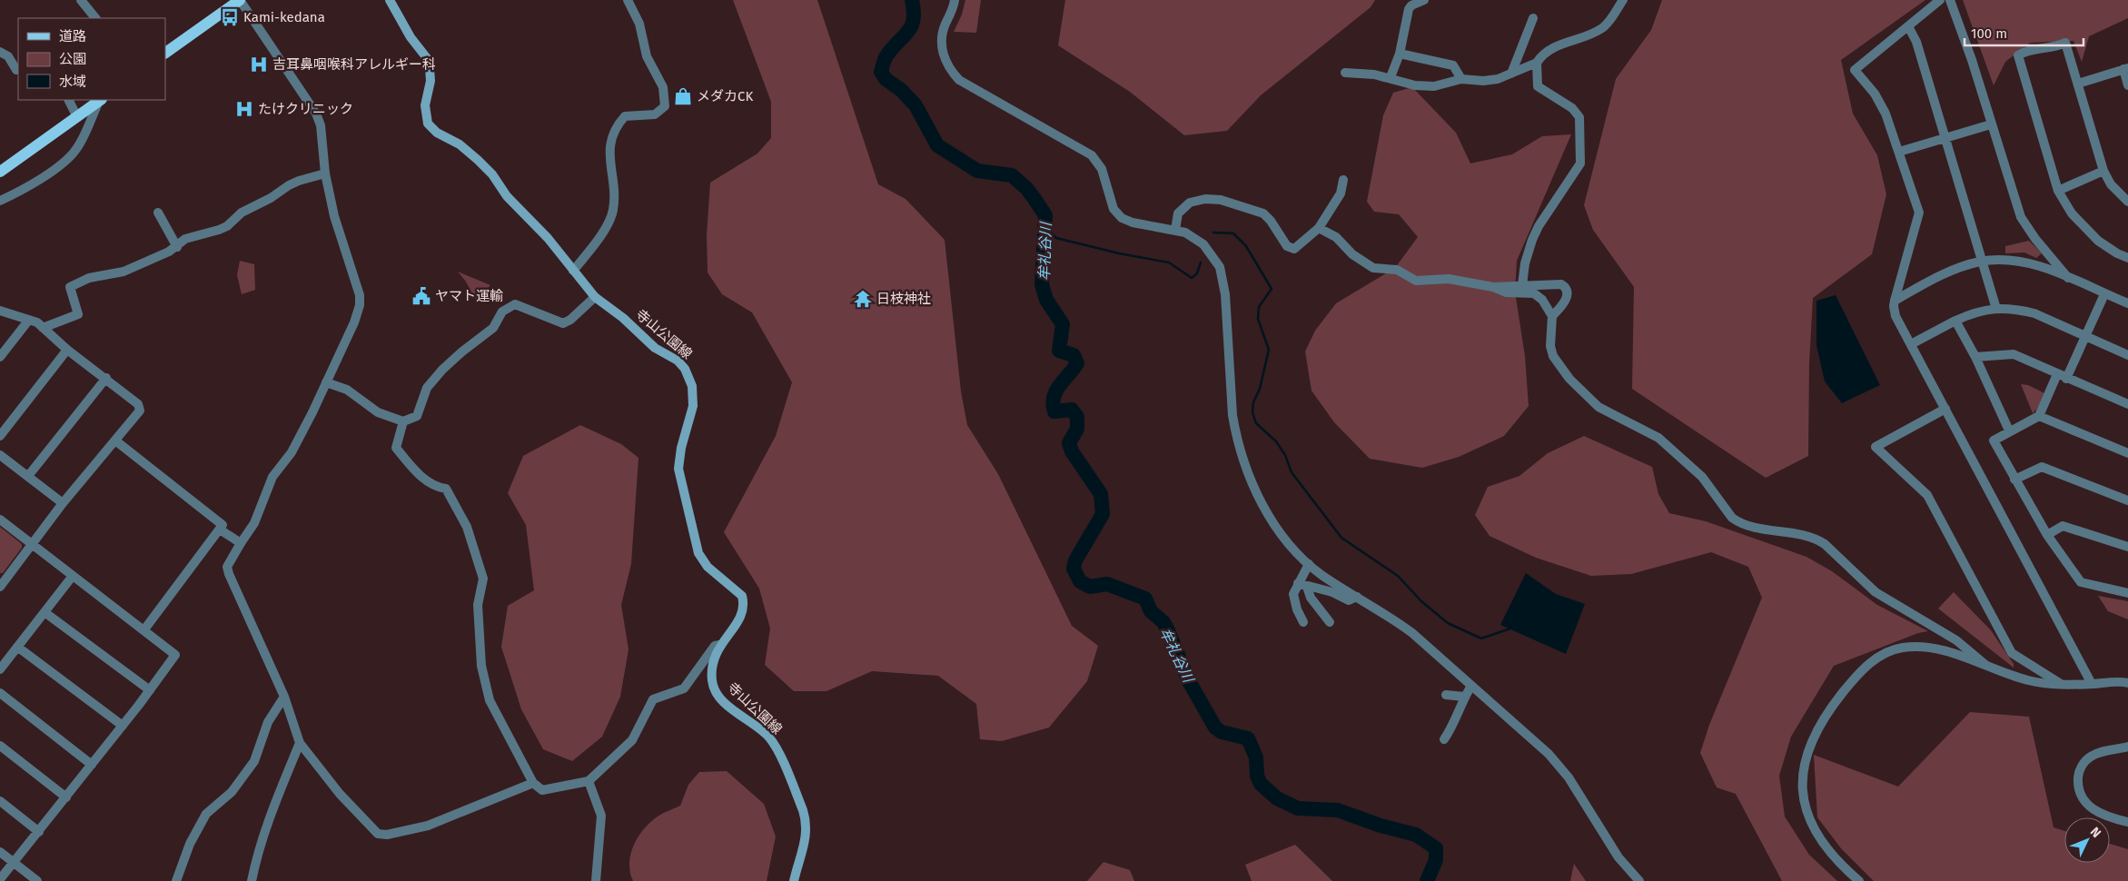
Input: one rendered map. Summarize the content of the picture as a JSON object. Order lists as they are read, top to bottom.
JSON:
{
  "streets": {
    "main road": ["寺山公園線"]
  },
  "water": ["牟礼谷川"],
  "places": {
    "bus stop": ["Kami-kedana"],
    "hospital": ["吉耳鼻咽喉科アレルギー科", "たけクリニック"],
    "shop": ["メダカCK"],
    "public building": ["ヤマト運輸"],
    "temple": ["日枝神社"]
  },
  "legend": ["道路", "公園", "水域"],
  "scale_bar": "100 m",
  "north": "top right"
}
